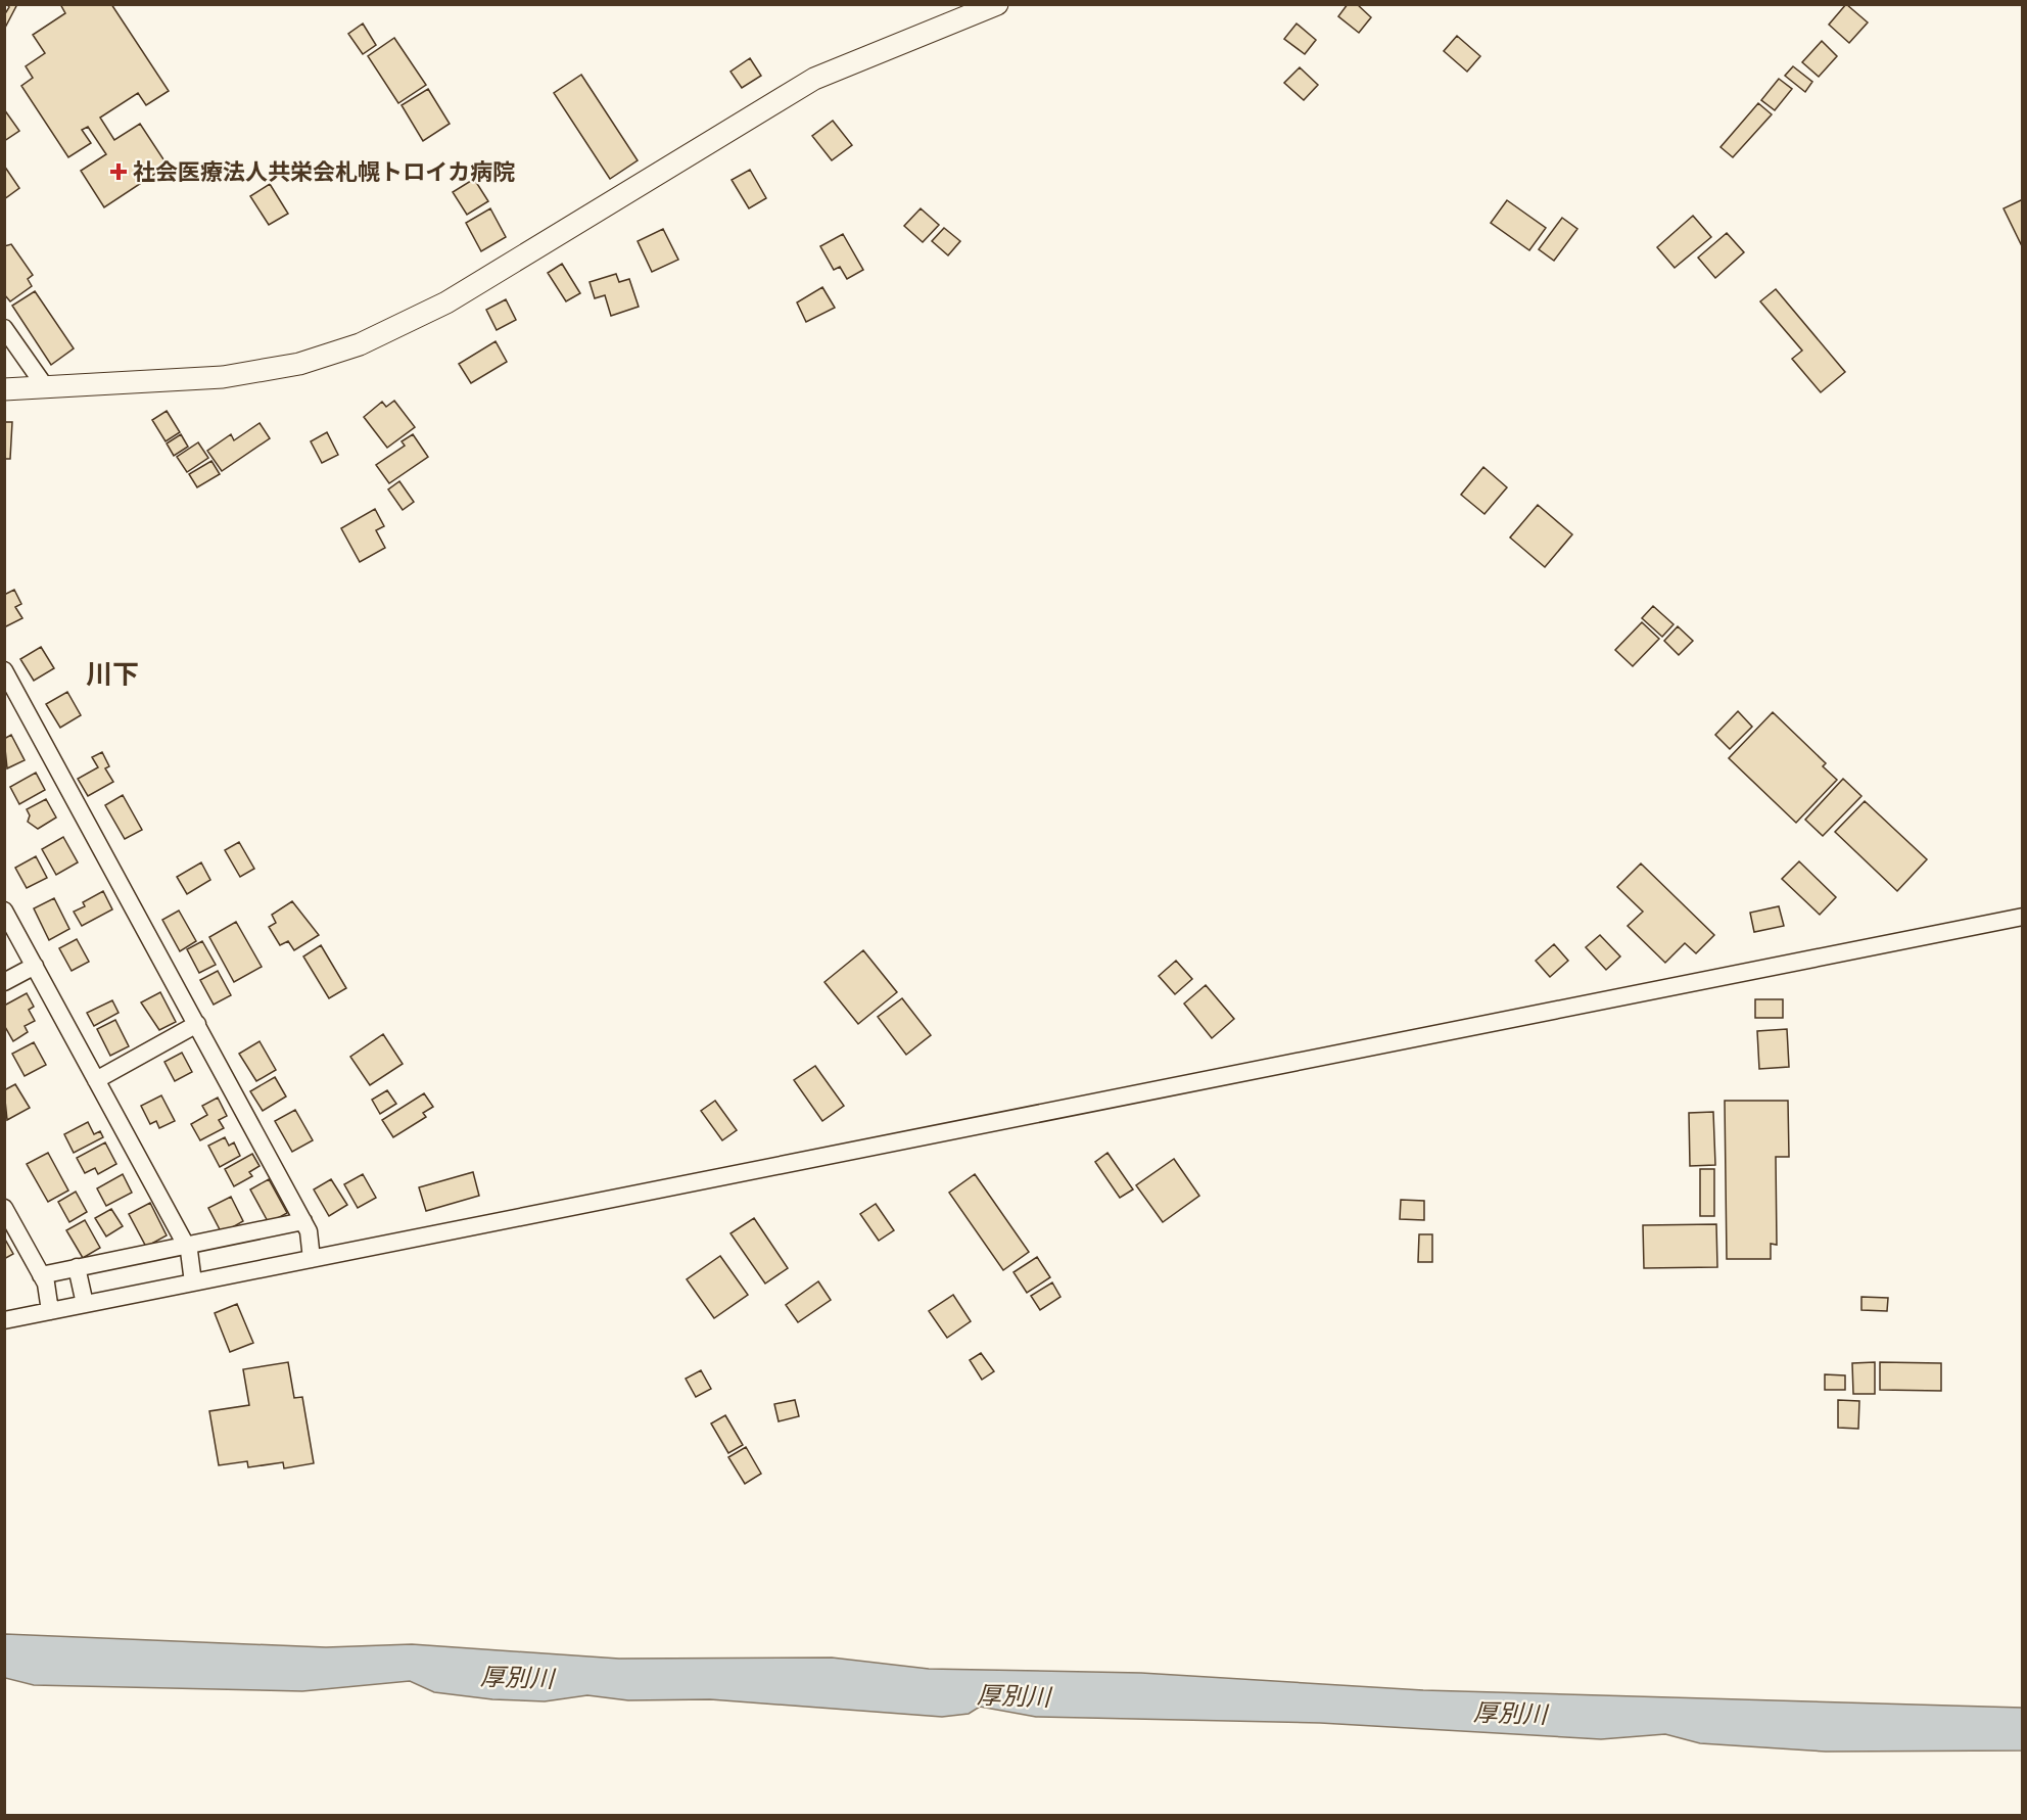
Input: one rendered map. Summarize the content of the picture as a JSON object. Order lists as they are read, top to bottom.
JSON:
{
  "districts": ["川下"],
  "water": ["厚別川"],
  "places": {
    "health": ["社会医療法人共栄会札幌トロイカ病院"]
  }
}
